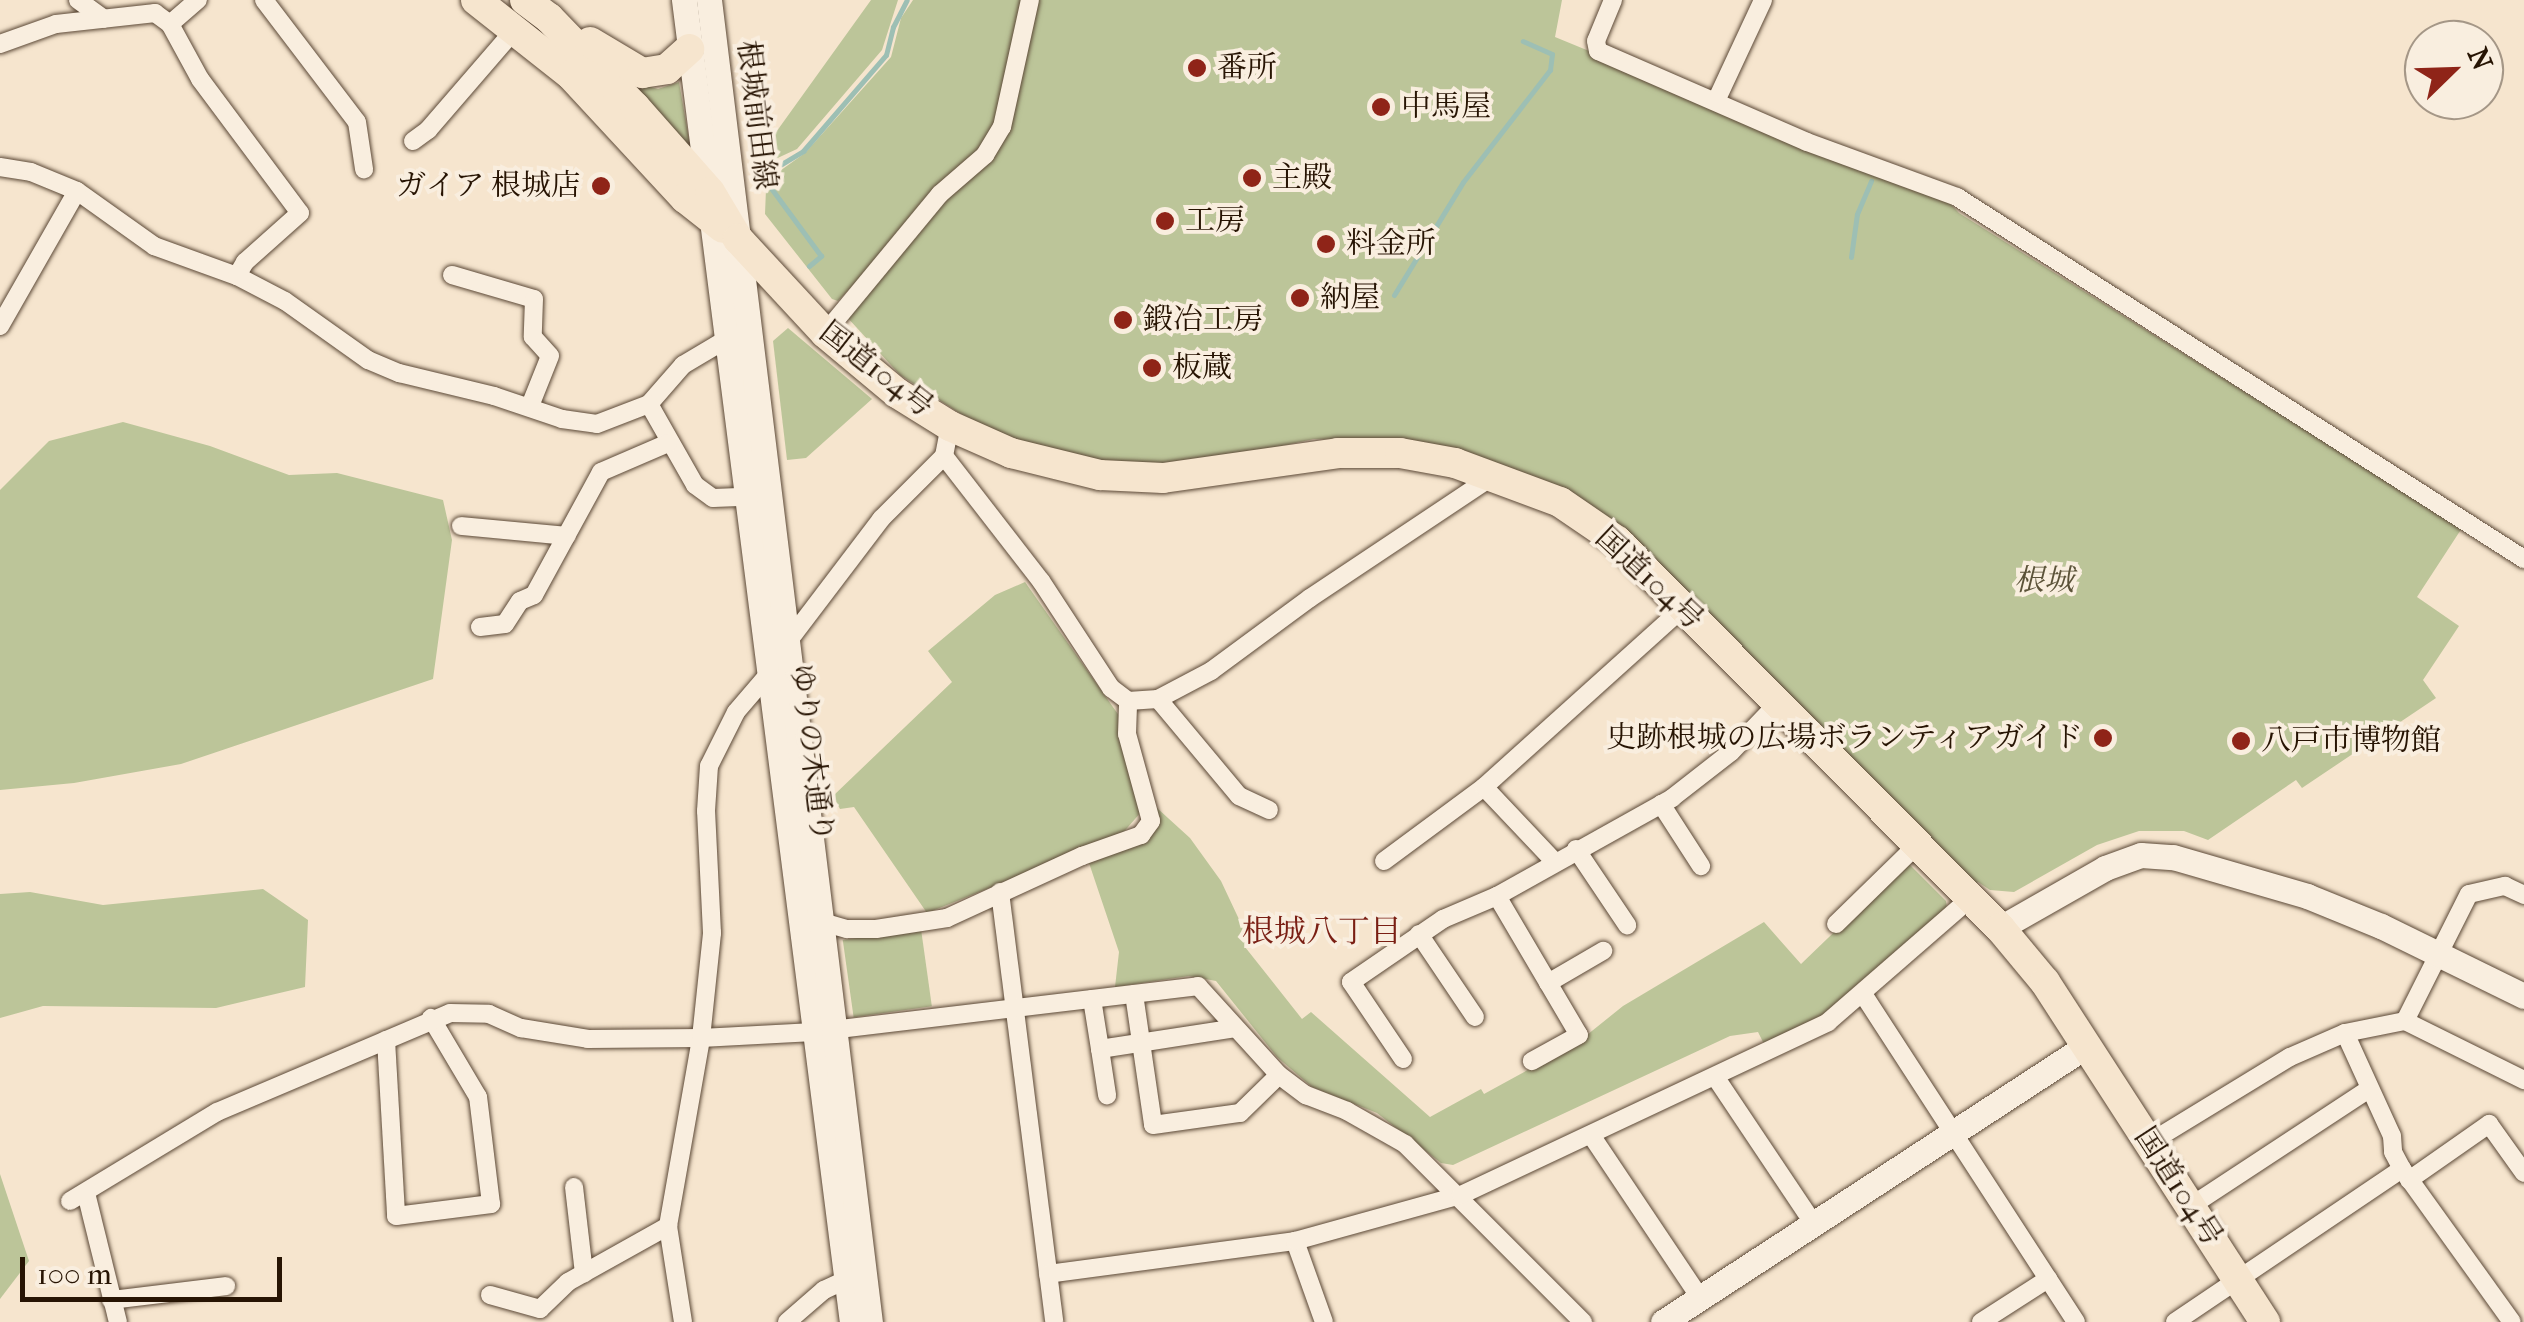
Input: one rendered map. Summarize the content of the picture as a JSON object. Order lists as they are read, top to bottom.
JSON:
{
  "streets": {
    "highway": ["国道104号"],
    "street": ["根城前田線", "ゆりの木通り"]
  },
  "crossings": [
    ["根城前田線", "国道104号"],
    ["根城前田線", "ゆりの木通り"],
    ["国道104号", "ゆりの木通り"]
  ],
  "districts": ["根城八丁目"],
  "parks": ["根城"],
  "places": [
    "番所",
    "中馬屋",
    "主殿",
    "ガイア 根城店",
    "工房",
    "料金所",
    "納屋",
    "鍛冶工房",
    "板蔵",
    "史跡根城の広場ボランティアガイド",
    "八戸市博物館"
  ],
  "scale_bar": "100 m",
  "north": "top right"
}
